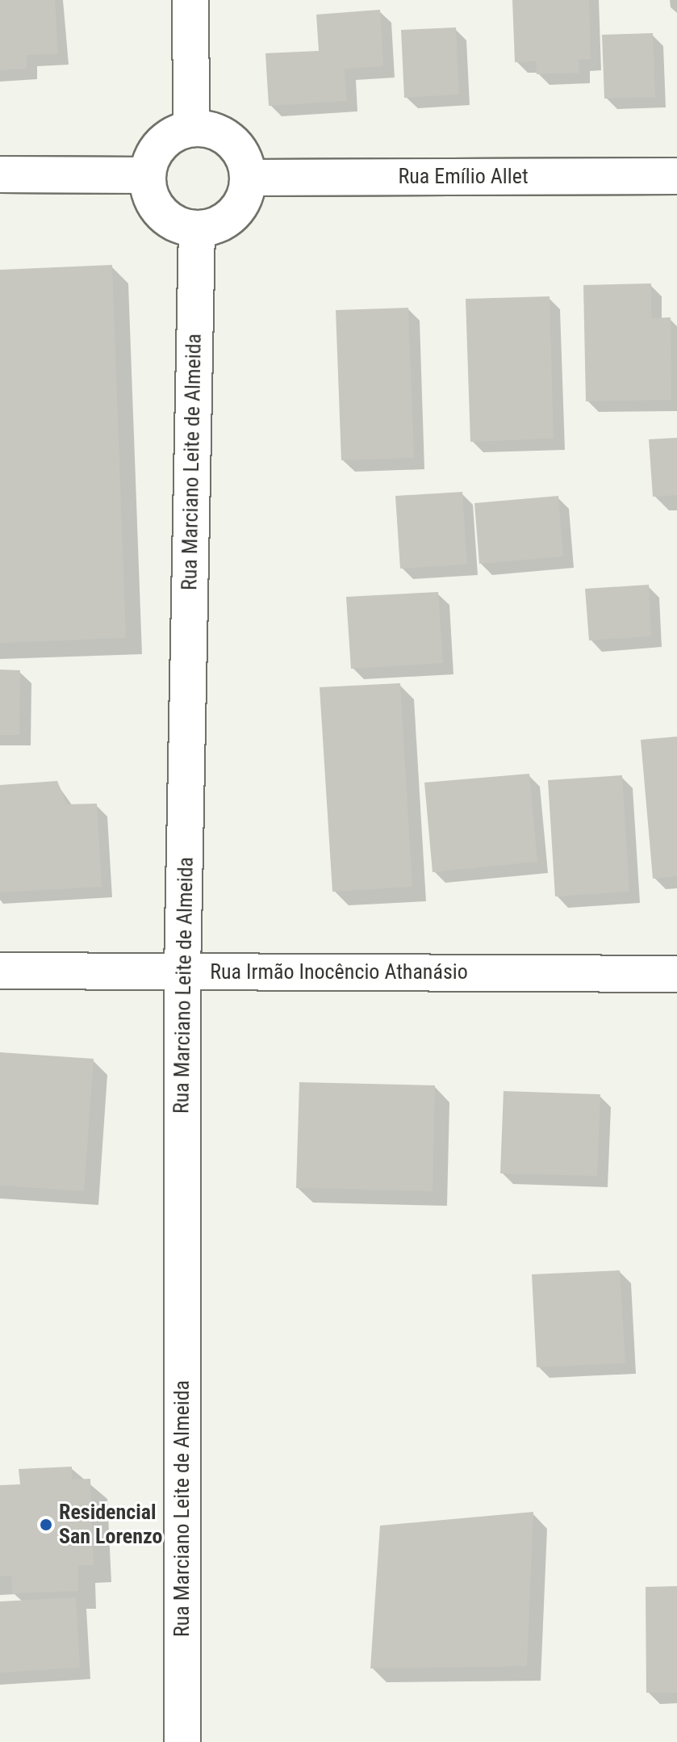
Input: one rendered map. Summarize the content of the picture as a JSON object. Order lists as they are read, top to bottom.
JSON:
{
  "streets": {
    "street": ["Rua Emílio Allet", "Rua Marciano Leite de Almeida", "Rua Irmão Inocêncio Athanásio"]
  },
  "crossings": [
    ["Rua Emílio Allet", "Rua Marciano Leite de Almeida"],
    ["Rua Marciano Leite de Almeida", "Rua Irmão Inocêncio Athanásio"]
  ],
  "places": ["Residencial San Lorenzo"]
}
